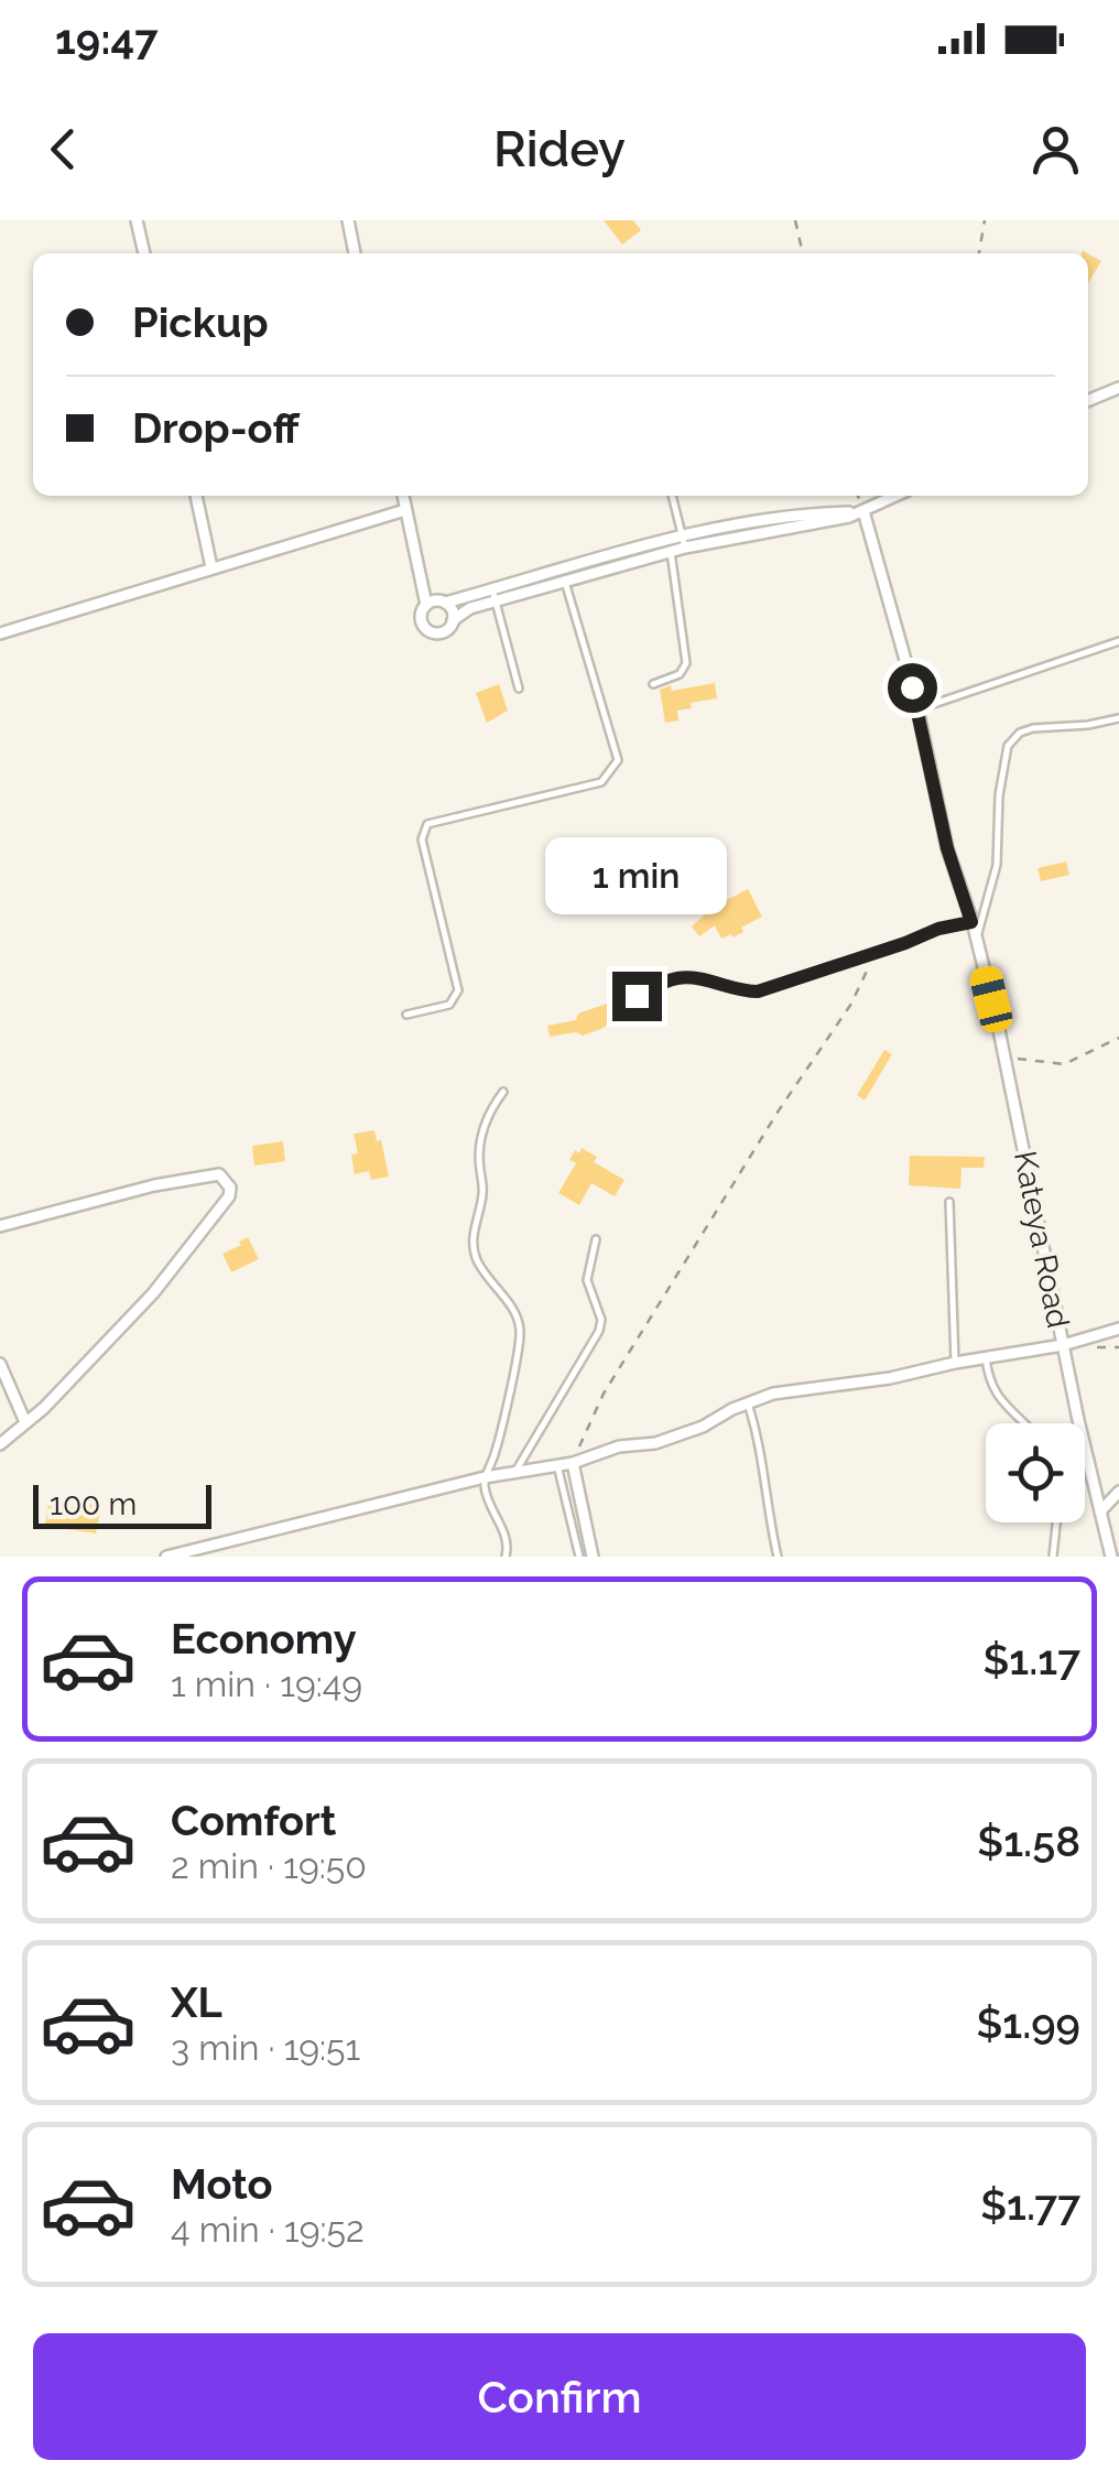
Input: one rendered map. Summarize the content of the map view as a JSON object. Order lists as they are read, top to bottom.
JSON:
{
  "streets": {
    "street": ["Kateya Road"]
  },
  "scale_bar": "100 m",
  "page": {
    "status": "19:47",
    "header": "Ridey",
    "banner": ["Pickup", "Drop-off"],
    "bubble": "1 min",
    "scale": "100 m",
    "list": [
      {
        "name": "Economy",
        "note": "1 min · 19:49",
        "value": "$1.17"
      },
      {
        "name": "Comfort",
        "note": "2 min · 19:50",
        "value": "$1.58"
      },
      {
        "name": "XL",
        "note": "3 min · 19:51",
        "value": "$1.99"
      },
      {
        "name": "Moto",
        "note": "4 min · 19:52",
        "value": "$1.77"
      }
    ],
    "buttons": "Confirm"
  }
}
